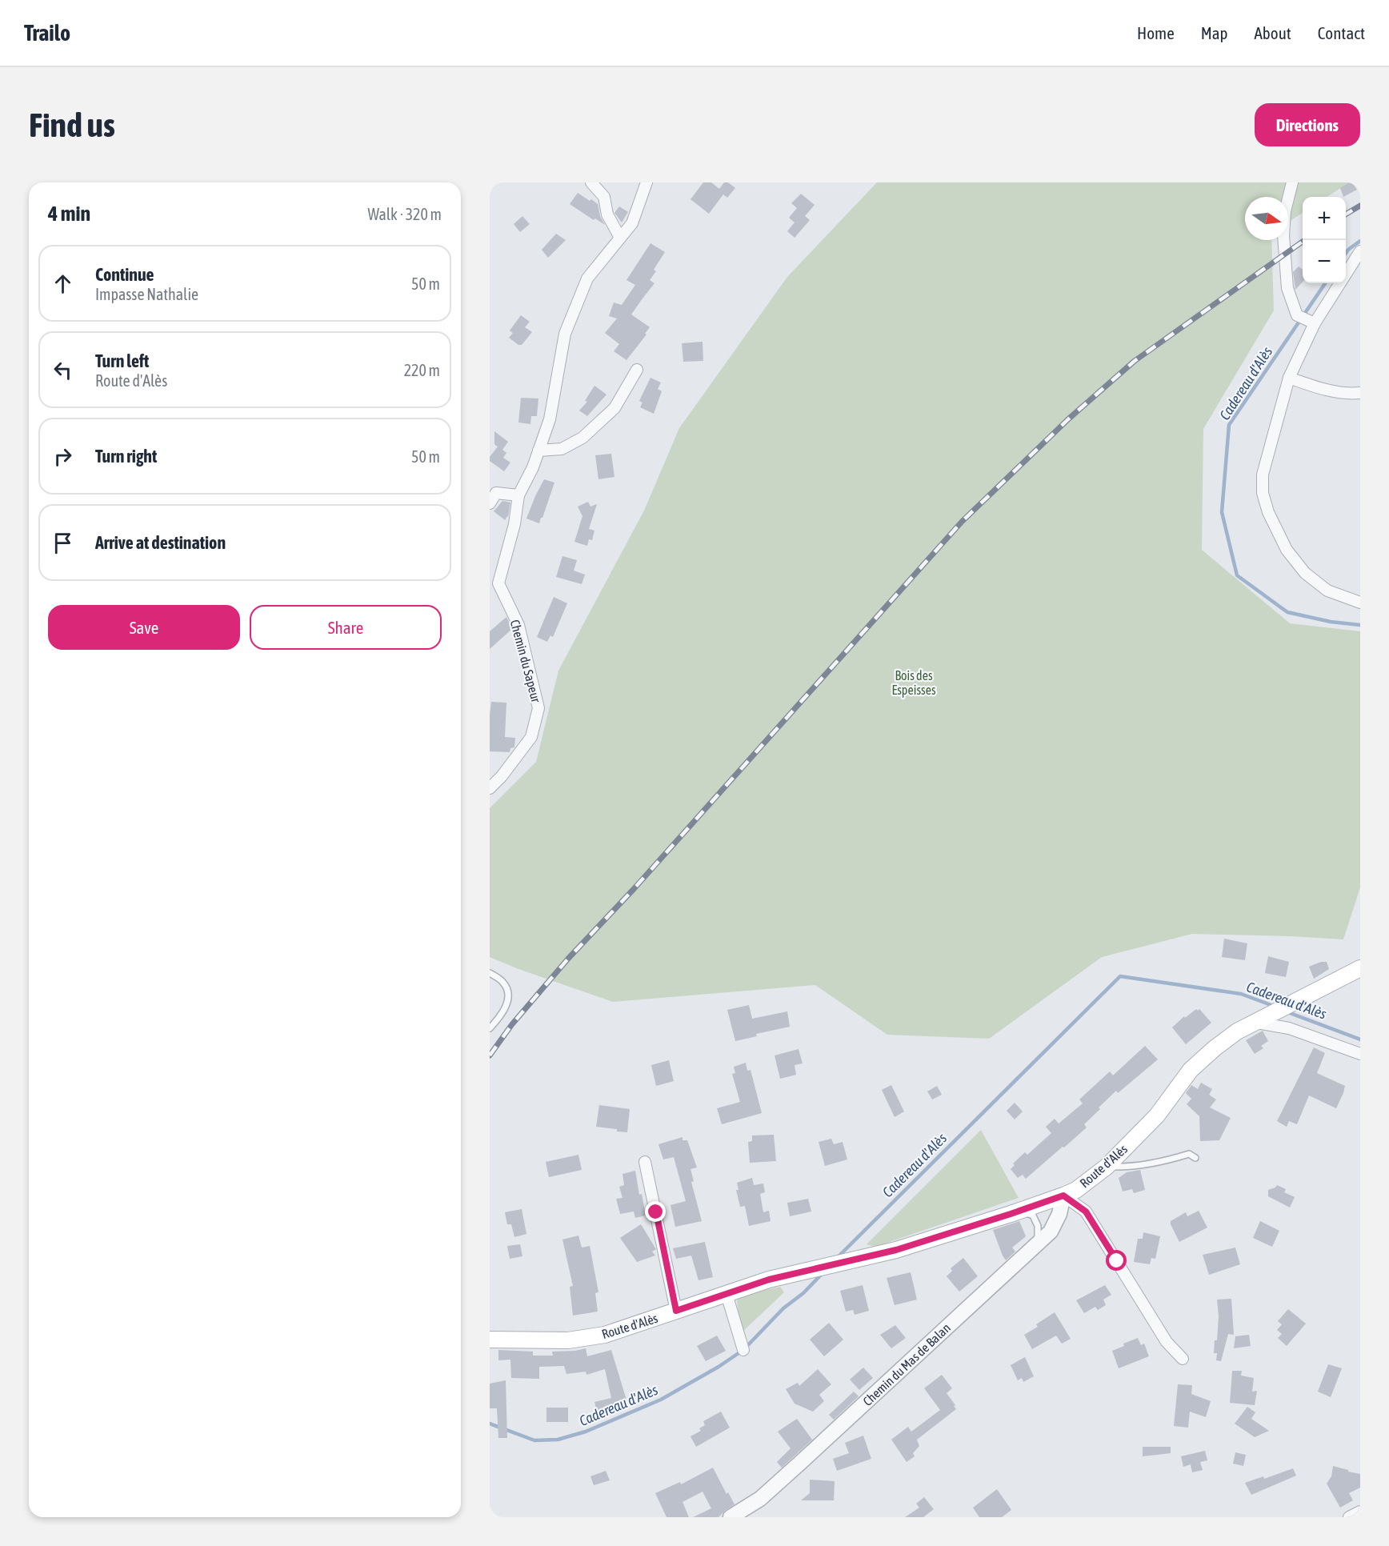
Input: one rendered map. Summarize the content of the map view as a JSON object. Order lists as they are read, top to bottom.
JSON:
{
  "streets": {
    "main road": ["Route d'Alès"],
    "street": ["Chemin du Sapeur", "Chemin du Mas de Balan"]
  },
  "crossings": [
    ["Route d'Alès", "Chemin du Mas de Balan"]
  ],
  "water": ["Cadereau d'Alès"],
  "parks": ["Bois des Espeisses"],
  "north": "right",
  "page": {
    "header": "Trailo",
    "nav": [
      "Home",
      "Map",
      "About",
      "Contact"
    ],
    "buttons": [
      "Directions",
      ["Save", "Share"]
    ],
    "title": "Find us",
    "heading": ["4 min", "Walk · 320 m"],
    "map_buttons": ["+", "−"],
    "list": [
      ["Continue", "Impasse Nathalie", "50 m"],
      ["Turn left", "Route d'Alès", "220 m"],
      ["Turn right", "50 m"],
      "Arrive at destination"
    ]
  }
}
